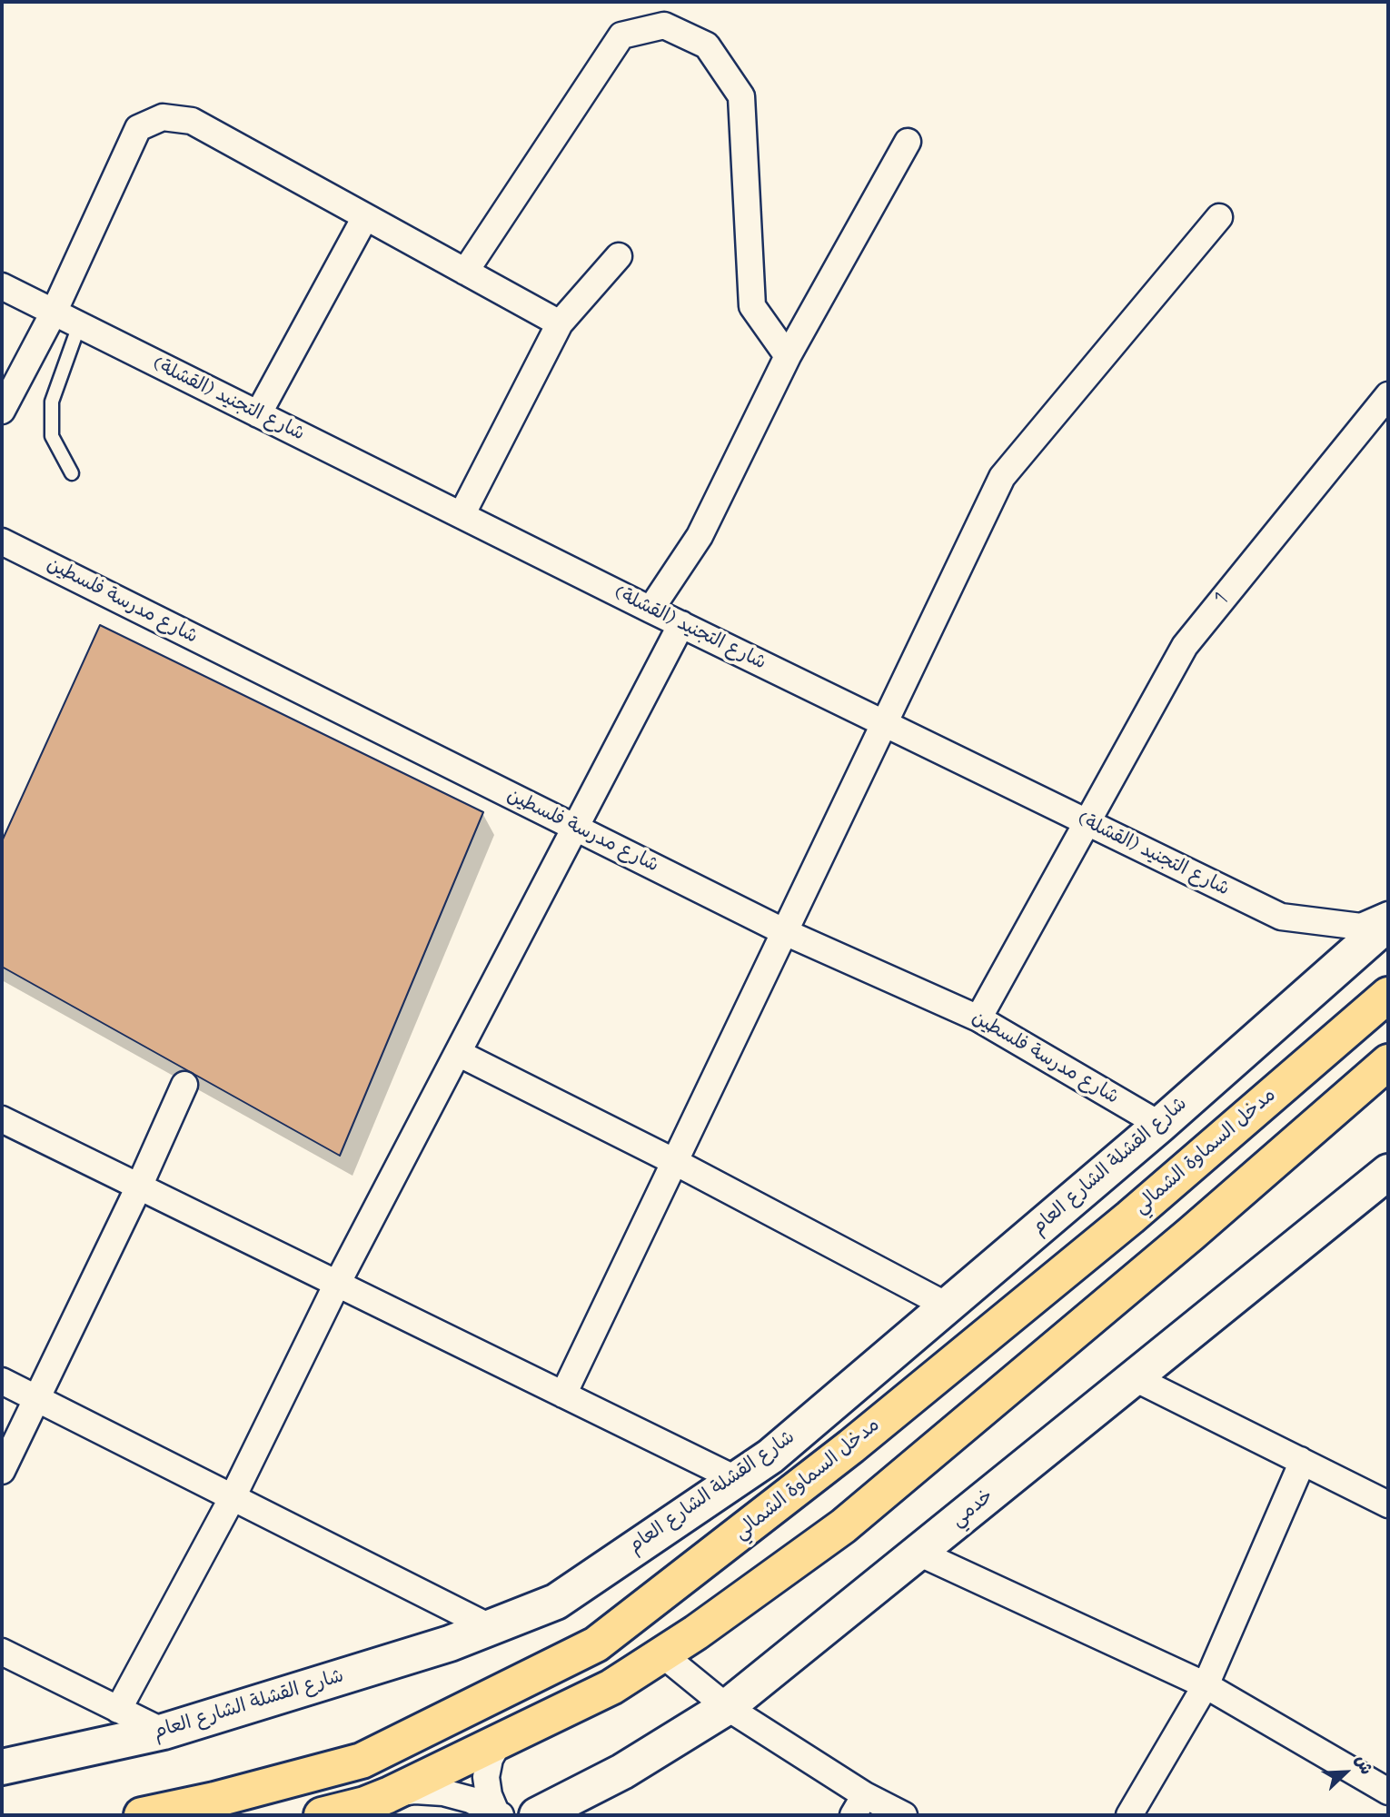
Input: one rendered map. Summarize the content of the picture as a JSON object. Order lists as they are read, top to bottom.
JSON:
{
  "streets": {
    "highway": ["مدخل السماوة الشمالي"],
    "main road": ["شارع القشلة الشارع العام", "خدمي"],
    "street": ["شارع التجنيد (القشلة)", "1", "شارع مدرسة فلسطين"]
  },
  "crossings": [
    ["شارع التجنيد (القشلة)", "1"],
    ["1", "شارع مدرسة فلسطين"],
    ["شارع مدرسة فلسطين", "شارع القشلة الشارع العام"]
  ],
  "north": "top right"
}
